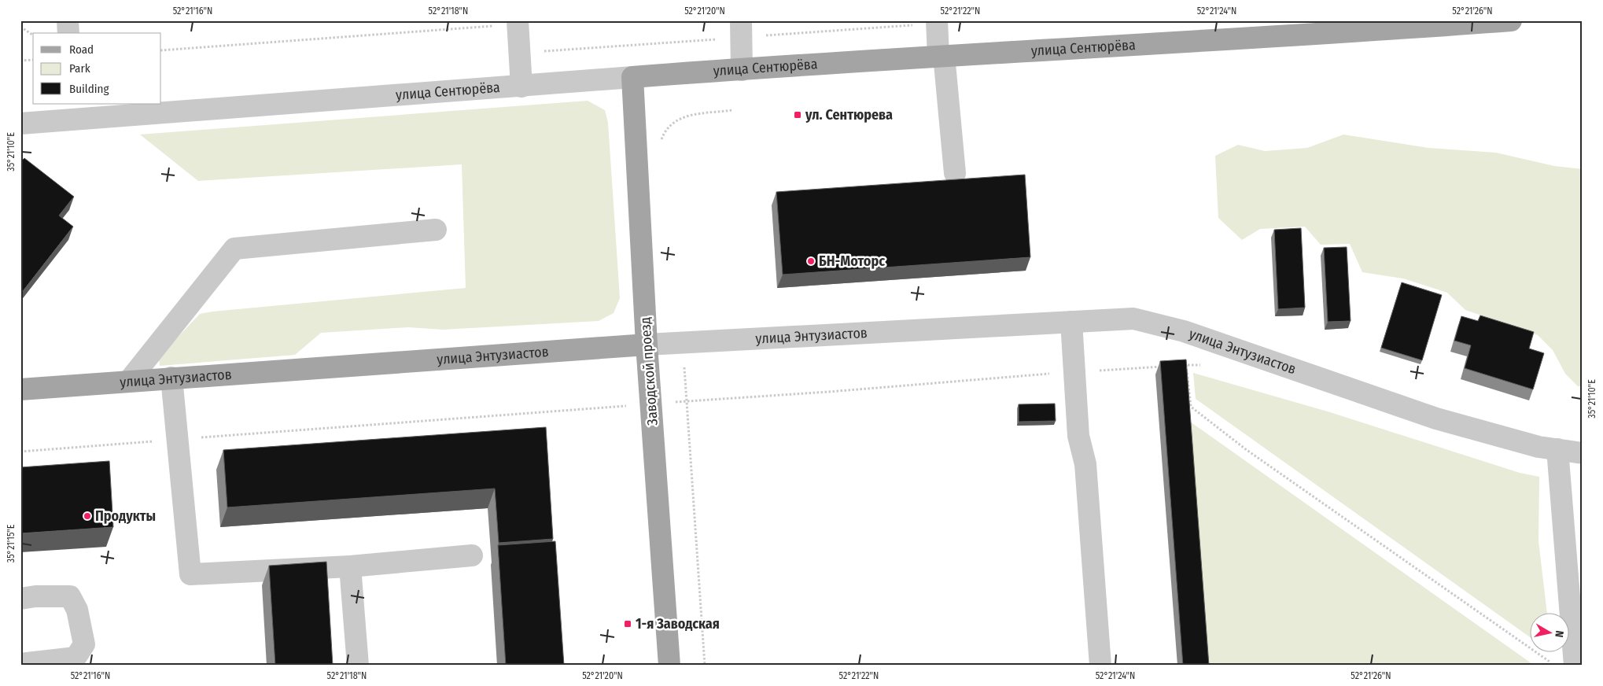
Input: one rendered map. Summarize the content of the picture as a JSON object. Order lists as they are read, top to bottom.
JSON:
{
  "streets": {
    "main road": ["улица Сентюрёва", "улица Энтузиастов", "Заводской проезд"]
  },
  "crossings": [
    ["улица Сентюрёва", "Заводской проезд"],
    ["улица Энтузиастов", "Заводской проезд"]
  ],
  "places": {
    "transit": ["ул. Сентюрева", "1-я Заводская"],
    "other": ["БН-Моторс", "Продукты"]
  },
  "legend": ["Road", "Park", "Building"],
  "north": "right",
  "coordinates": [
    "52°21'16\"N",
    "52°21'18\"N",
    "52°21'20\"N",
    "52°21'22\"N",
    "52°21'24\"N",
    "52°21'26\"N",
    "35°21'10\"E",
    "35°21'15\"E"
  ]
}
